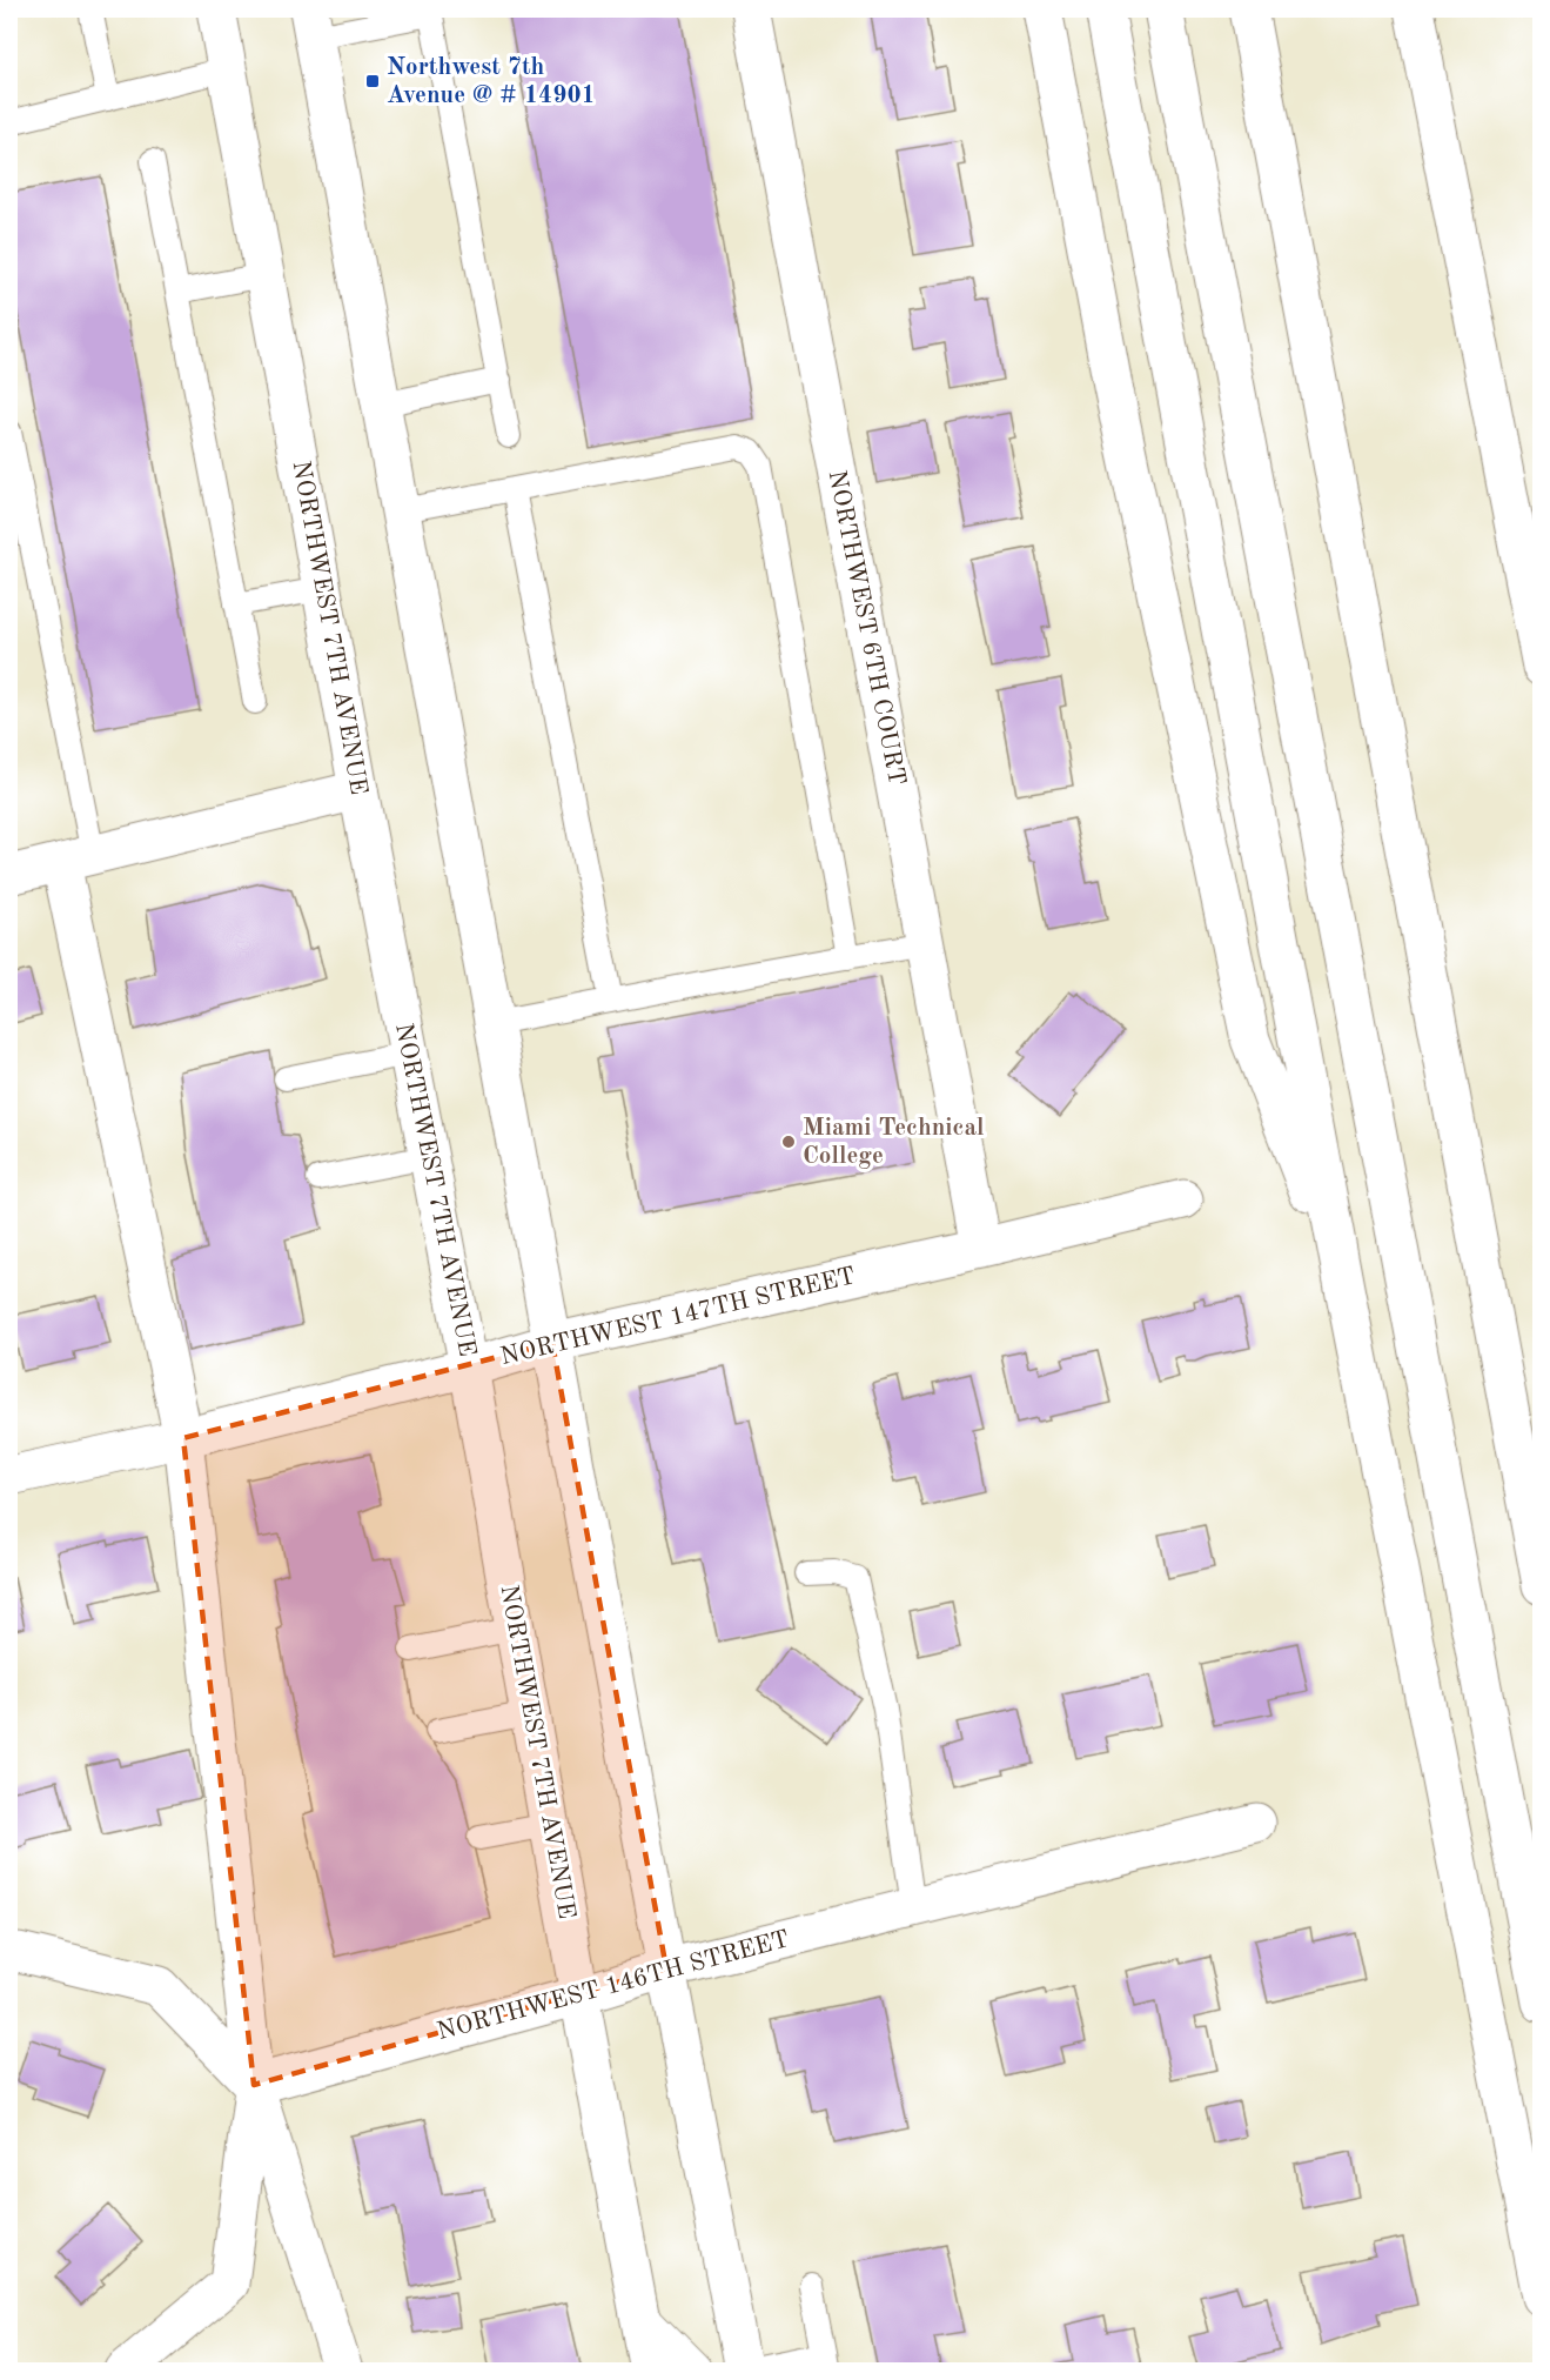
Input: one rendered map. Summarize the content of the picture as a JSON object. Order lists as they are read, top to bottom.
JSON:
{
  "streets": {
    "main road": [
      "NORTHWEST 7TH AVENUE",
      "NORTHWEST 6TH COURT",
      "NORTHWEST 147TH STREET",
      "NORTHWEST 146TH STREET"
    ]
  },
  "crossings": [
    ["NORTHWEST 7TH AVENUE", "NORTHWEST 147TH STREET"],
    ["NORTHWEST 7TH AVENUE", "NORTHWEST 146TH STREET"],
    ["NORTHWEST 6TH COURT", "NORTHWEST 147TH STREET"]
  ],
  "places": {
    "transit": ["Northwest 7th Avenue @ # 14901"],
    "other": ["Miami Technical College"]
  }
}
